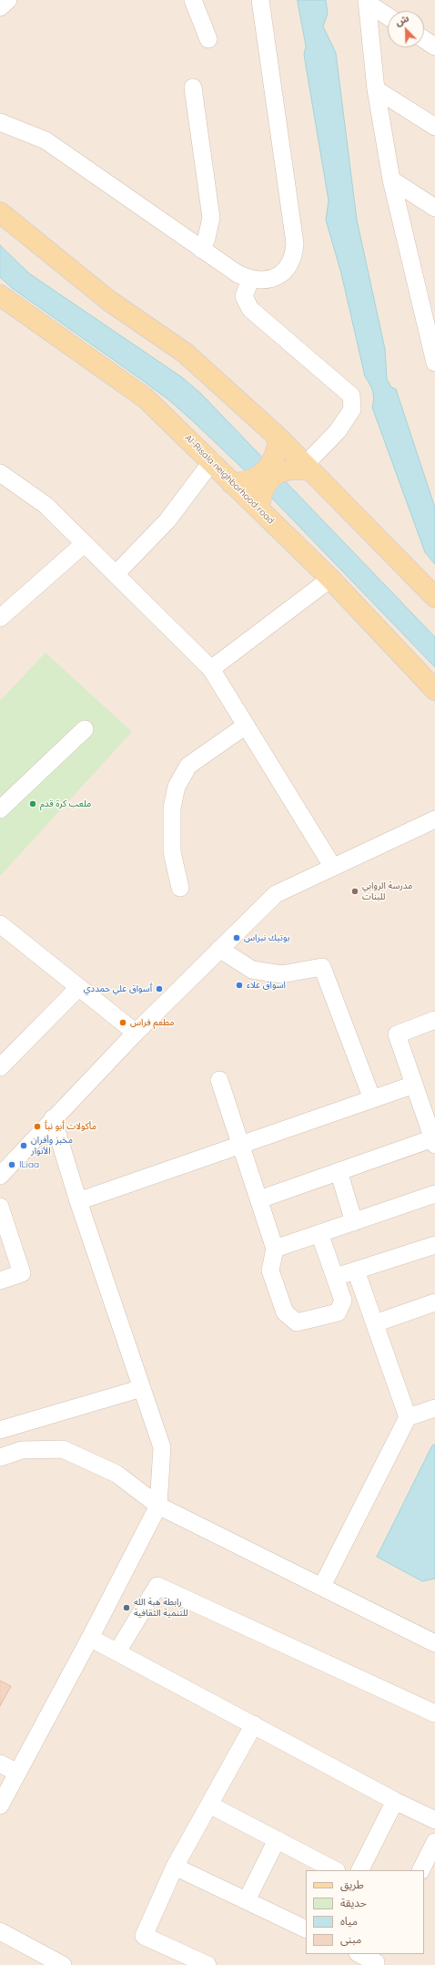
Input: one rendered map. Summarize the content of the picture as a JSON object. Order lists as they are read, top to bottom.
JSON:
{
  "streets": {
    "main road": ["Al-Risala neighborhood road"]
  },
  "places": [
    "ملعب كرة قدم",
    "مدرسة الروابي للبنات",
    "بوتيك نبراس",
    "اسواق علاء",
    "ٲسواق علي حمددي",
    "مطعم فراس",
    "مأكولات ٲبو نبٲ",
    "مخبز وأفران الأنوار",
    "ILiaa",
    "رابطة هبة الله للتنمية الثقافية"
  ],
  "legend": [
    "طريق",
    "حديقة",
    "مياه",
    "مبنى"
  ],
  "north": "top left"
}
